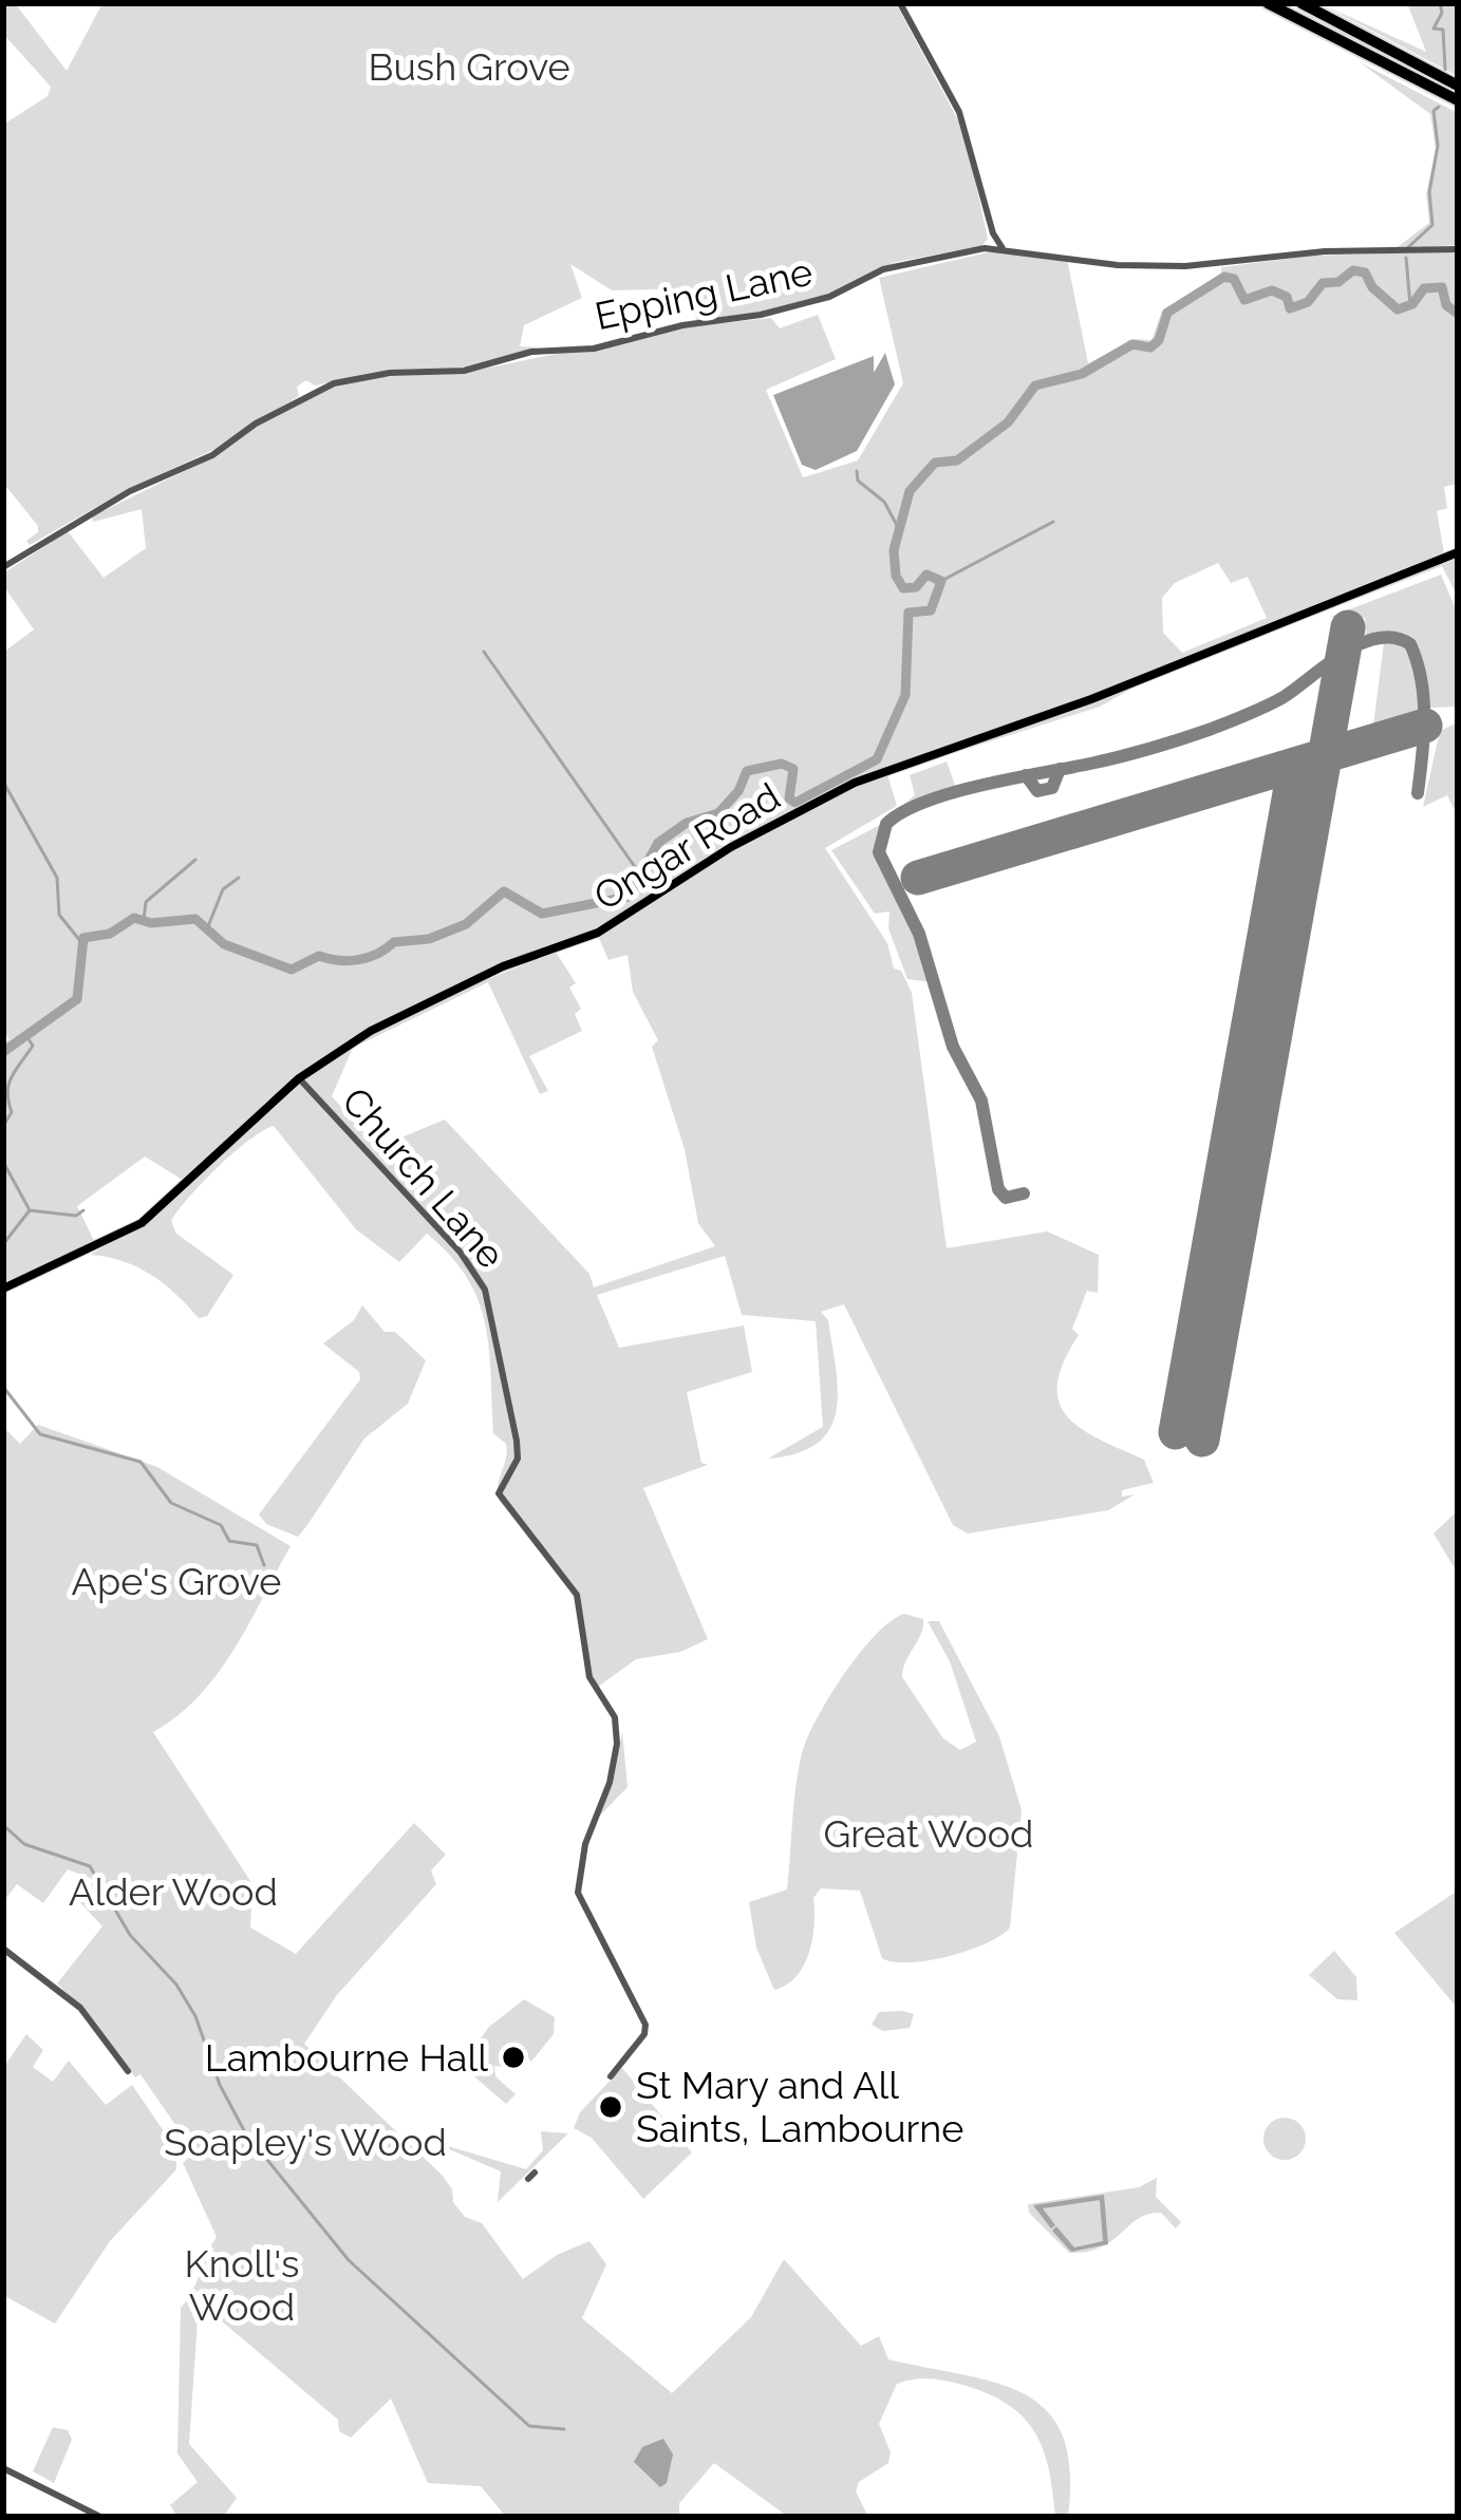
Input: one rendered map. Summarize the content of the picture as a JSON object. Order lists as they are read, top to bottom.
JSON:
{
  "streets": {
    "main road": ["Ongar Road"],
    "street": ["Epping Lane", "Church Lane"]
  },
  "crossings": [
    ["Ongar Road", "Church Lane"]
  ],
  "parks": [
    "Bush Grove",
    "Ape's Grove",
    "Great Wood",
    "Alder Wood",
    "Soapley's Wood",
    "Knoll's Wood"
  ],
  "places": ["Lambourne Hall", "St Mary and All Saints, Lambourne"]
}
